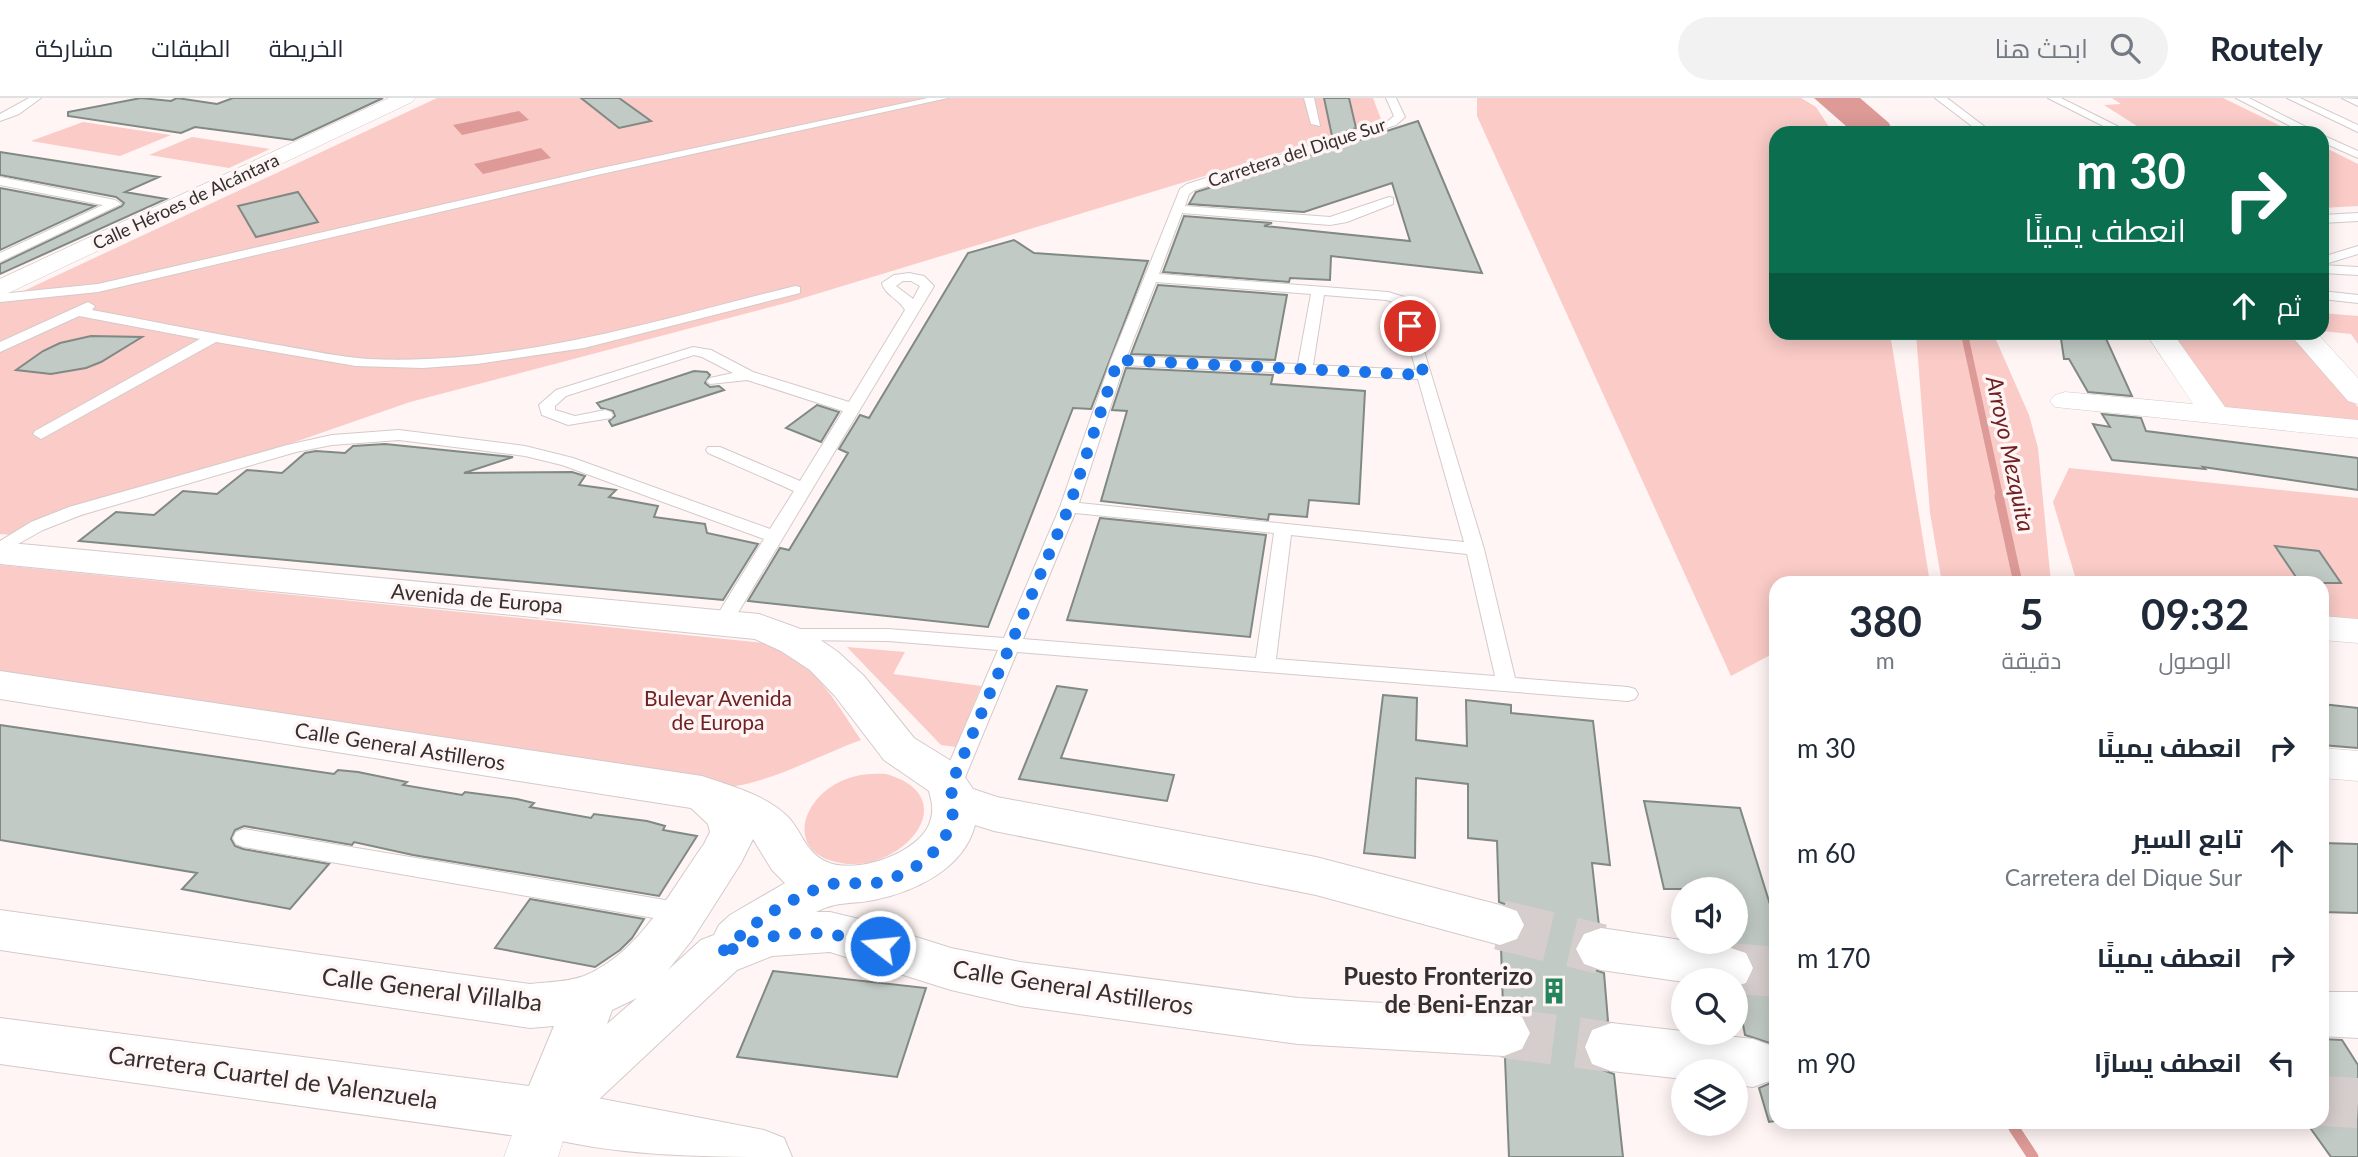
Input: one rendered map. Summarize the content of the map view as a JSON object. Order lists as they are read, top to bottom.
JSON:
{
  "streets": {
    "main road": [
      "Avenida de Europa",
      "Calle General Astilleros",
      "Calle General Villalba",
      "Carretera Cuartel de Valenzuela"
    ],
    "street": ["Calle Héroes de Alcántara"],
    "lane": ["Carretera del Dique Sur"]
  },
  "crossings": [
    ["Carretera del Dique Sur", "Avenida de Europa"],
    ["Calle General Astilleros", "Calle General Villalba"],
    ["Calle General Astilleros", "Carretera Cuartel de Valenzuela"]
  ],
  "water": ["Arroyo Mezquita"],
  "parks": ["Bulevar Avenida de Europa"],
  "places": {
    "building": ["Puesto Fronterizo de Beni-Enzar"]
  },
  "page": {
    "header": "Routely",
    "search": "ابحث هنا",
    "nav": ["الخريطة", "الطبقات", "مشاركة"],
    "turn": ["30 m", "انعطف يمينًا"],
    "then": "ثم",
    "eta": [
      "09:32",
      "الوصول",
      "5",
      "دقيقة",
      "380",
      "m"
    ],
    "list": [
      {
        "name": "انعطف يمينًا",
        "value": "30 m"
      },
      {
        "name": "تابع السير",
        "note": "Carretera del Dique Sur",
        "value": "60 m"
      },
      {
        "name": "انعطف يمينًا",
        "value": "170 m"
      },
      {
        "name": "انعطف يسارًا",
        "value": "90 m"
      }
    ]
  }
}
